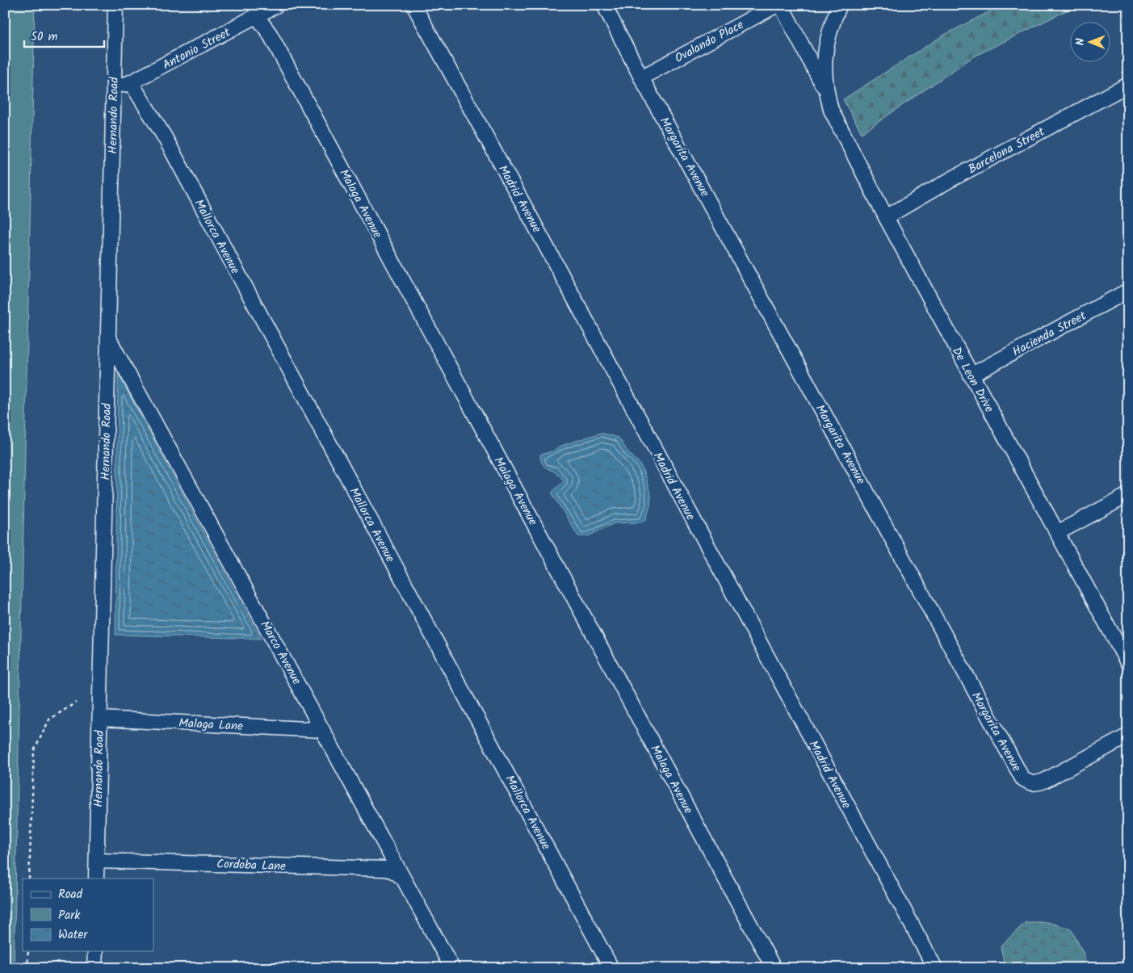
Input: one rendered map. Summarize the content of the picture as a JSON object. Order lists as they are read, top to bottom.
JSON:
{
  "streets": {
    "street": [
      "Ovalando Place",
      "Antonio Street",
      "Hernando Road",
      "Barcelona Street",
      "Margarita Avenue",
      "Madrid Avenue",
      "Malaga Avenue",
      "Mallorca Avenue",
      "Hacienda Street",
      "De Leon Drive",
      "Marco Avenue",
      "Malaga Lane",
      "Cordoba Lane"
    ]
  },
  "crossings": [
    ["Ovalando Place", "Margarita Avenue"],
    ["Antonio Street", "Hernando Road"],
    ["Antonio Street", "Malaga Avenue"],
    ["Antonio Street", "Mallorca Avenue"],
    ["Hernando Road", "Marco Avenue"],
    ["Hernando Road", "Malaga Lane"],
    ["Hernando Road", "Cordoba Lane"],
    ["Barcelona Street", "De Leon Drive"],
    ["Hacienda Street", "De Leon Drive"],
    ["Marco Avenue", "Malaga Lane"],
    ["Marco Avenue", "Cordoba Lane"]
  ],
  "legend": ["Road", "Park", "Water"],
  "scale_bar": "50 m",
  "north": "left"
}
